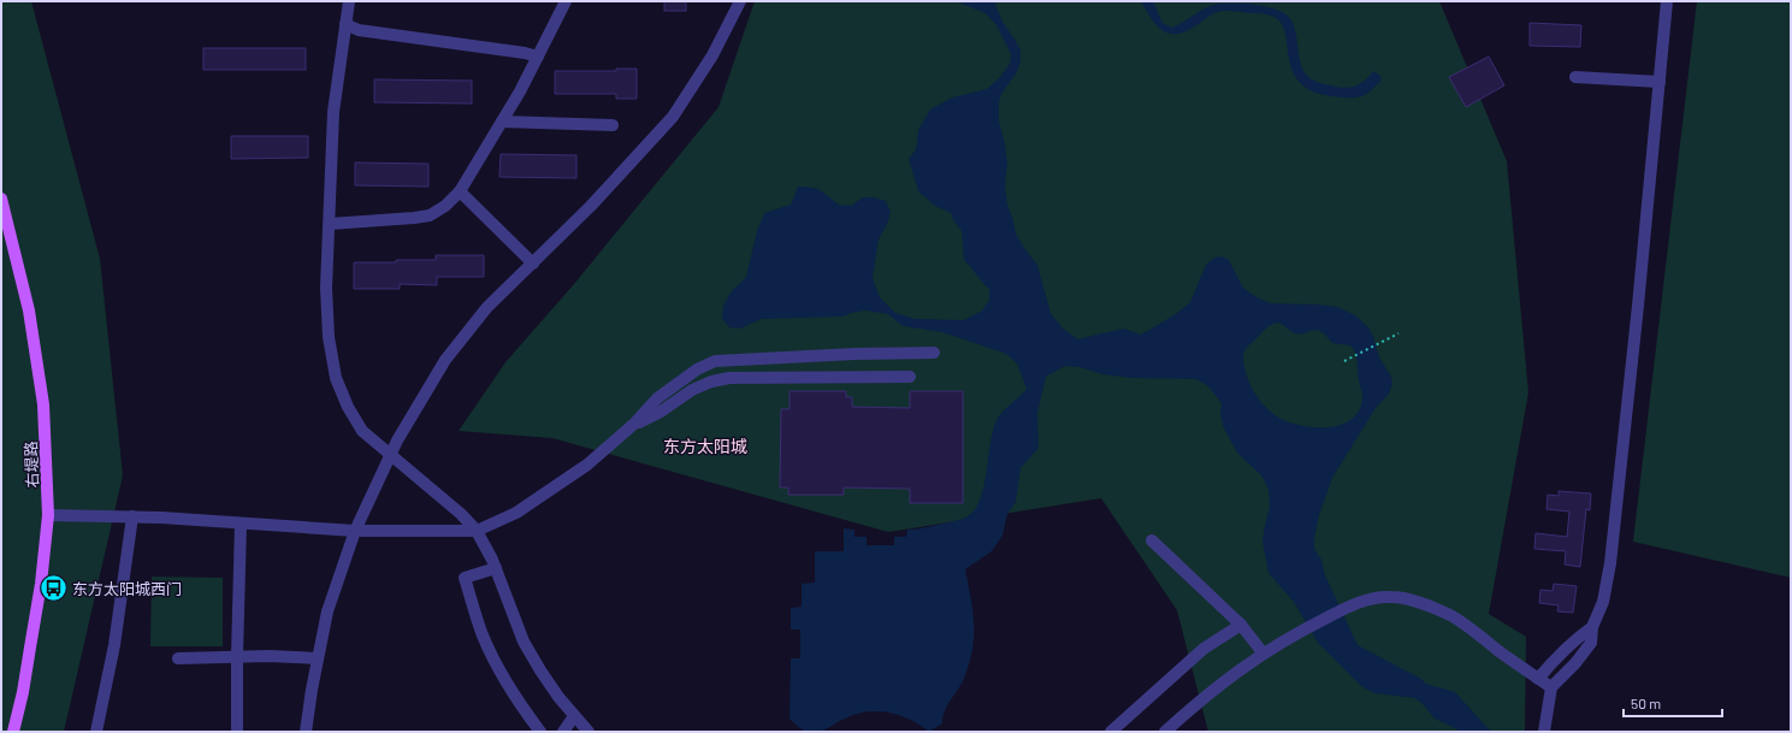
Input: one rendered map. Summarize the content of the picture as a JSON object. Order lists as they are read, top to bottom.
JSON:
{
  "streets": {
    "main road": ["右堤路"]
  },
  "districts": ["东方太阳城"],
  "places": {
    "bus stop": ["东方太阳城西门"]
  },
  "scale_bar": "50 m"
}
